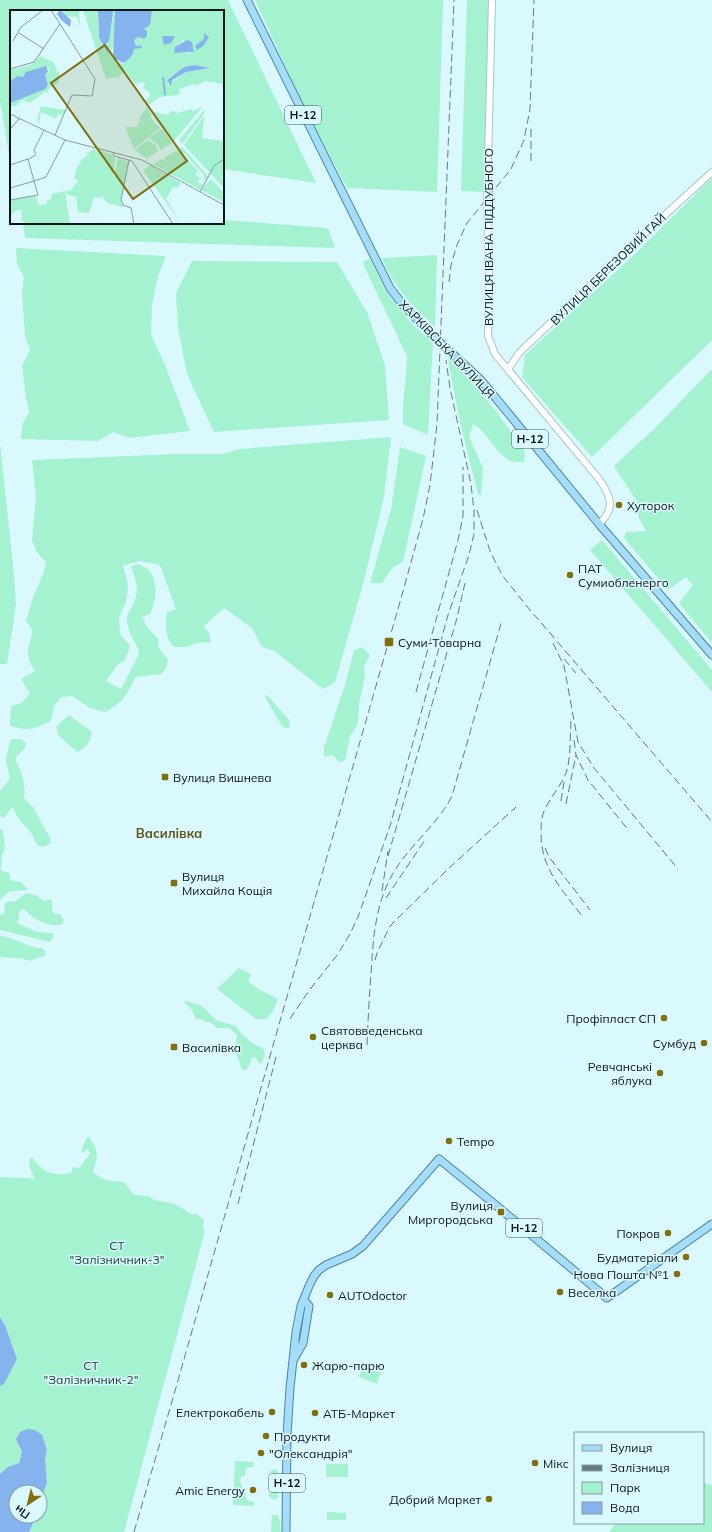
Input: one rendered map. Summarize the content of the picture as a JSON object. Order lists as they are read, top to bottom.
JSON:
{
  "streets": {
    "main road": ["Н-12", "ХАРКІВСЬКА ВУЛИЦЯ"],
    "street": ["ВУЛИЦЯ ІВАНА ПІДДУБНОГО", "ВУЛИЦЯ БЕРЕЗОВИЙ ГАЙ"]
  },
  "crossings": [
    ["ВУЛИЦЯ ІВАНА ПІДДУБНОГО", "ВУЛИЦЯ БЕРЕЗОВИЙ ГАЙ"],
    ["ВУЛИЦЯ ІВАНА ПІДДУБНОГО", "ХАРКІВСЬКА ВУЛИЦЯ"]
  ],
  "districts": ["Василівка"],
  "parks": ["СТ \"Залізничник-3\"", "СТ \"Залізничник-2\""],
  "places": {
    "other": [
      "Хуторок",
      "ПАТ Сумиобленерго",
      "Профіпласт СП",
      "Святовведенська церква",
      "Сумбуд",
      "Ревчанські яблука",
      "Tempo",
      "Покров",
      "Будматеріали",
      "Нова Пошта №1",
      "Веселка",
      "AUTOdoctor",
      "Жарю-парю",
      "Електрокабель",
      "АТБ-Маркет",
      "Продукти",
      "\"Олександрія\"",
      "Мікс",
      "Amic Energy",
      "Добрий Маркет"
    ],
    "transit": [
      "Суми-Товарна",
      "Вулиця Вишнева",
      "Вулиця Михайла Кощія",
      "Василівка",
      "Вулиця Миргородська"
    ]
  },
  "legend": [
    "Вулиця",
    "Залізниця",
    "Парк",
    "Вода"
  ],
  "north": "bottom left"
}
